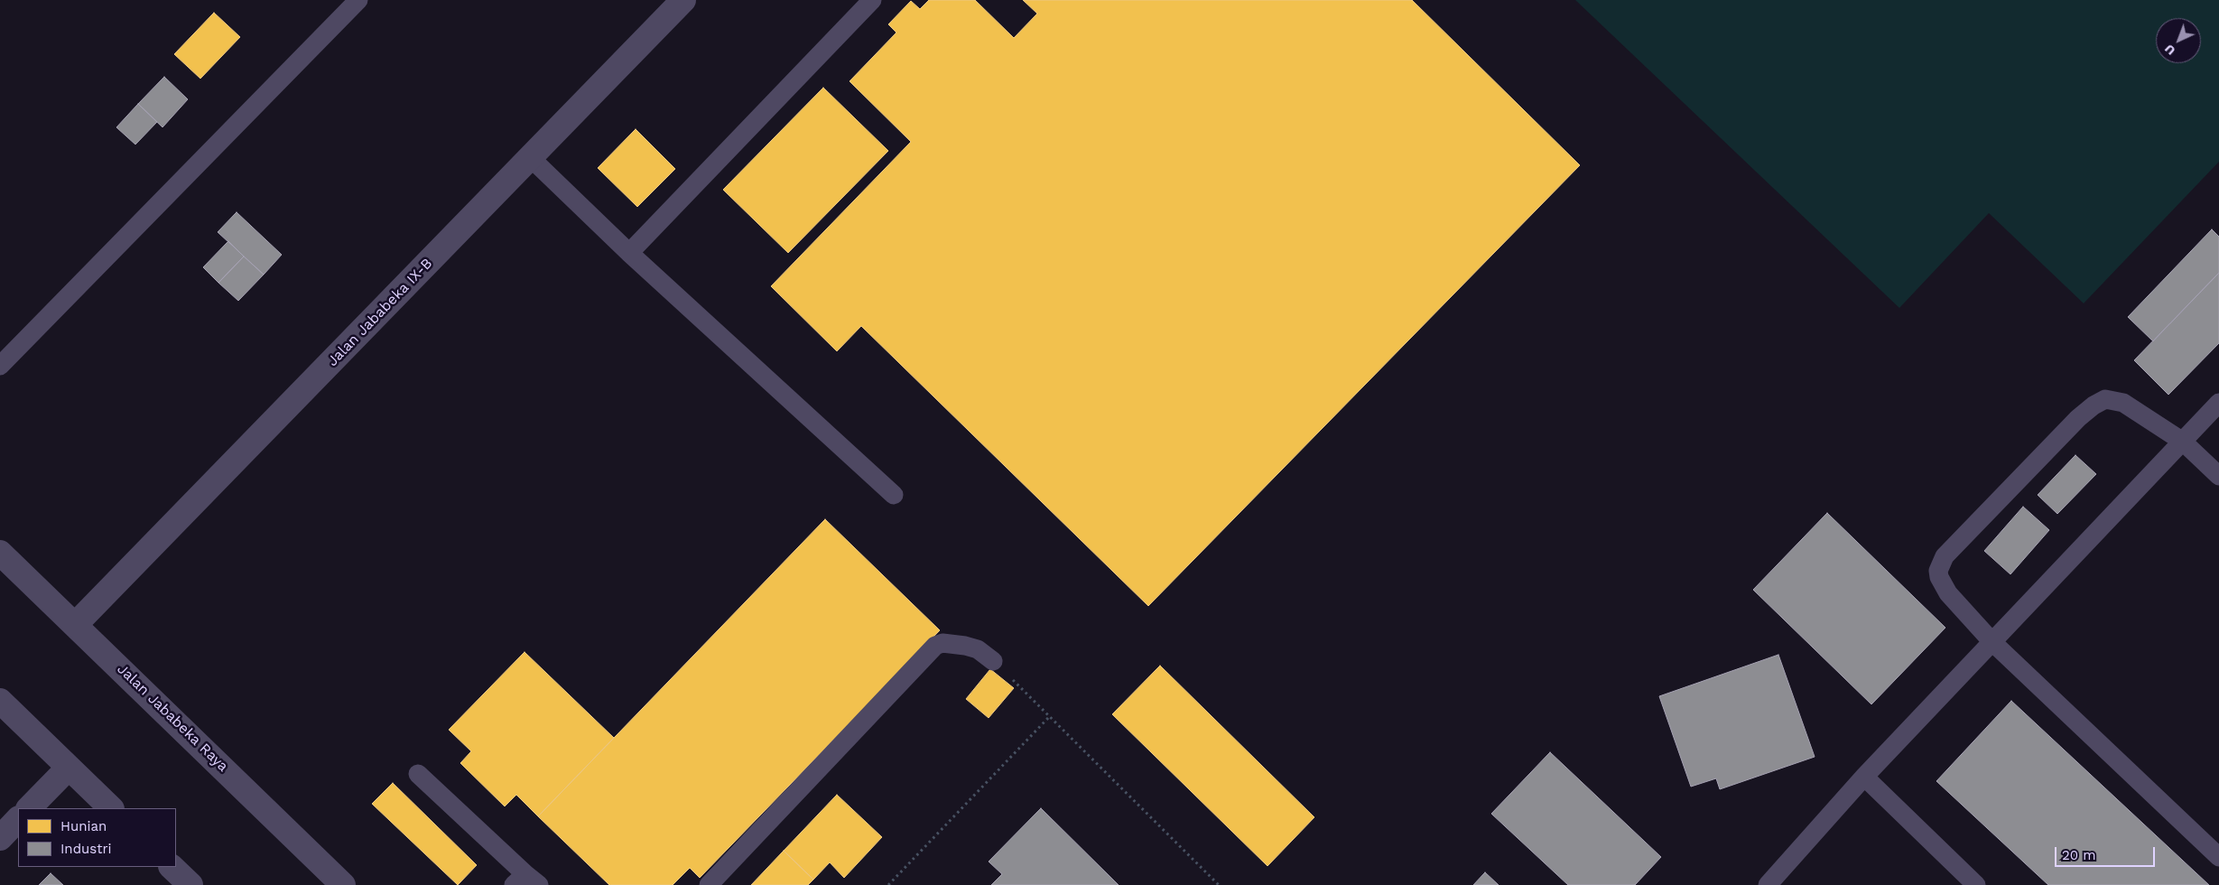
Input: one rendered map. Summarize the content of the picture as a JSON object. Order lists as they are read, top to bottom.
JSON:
{
  "streets": {
    "street": ["Jalan Jababeka IX-B", "Jalan Jababeka Raya"]
  },
  "crossings": [
    ["Jalan Jababeka IX-B", "Jalan Jababeka Raya"]
  ],
  "legend": ["Hunian", "Industri"],
  "scale_bar": "20 m",
  "north": "bottom left"
}
